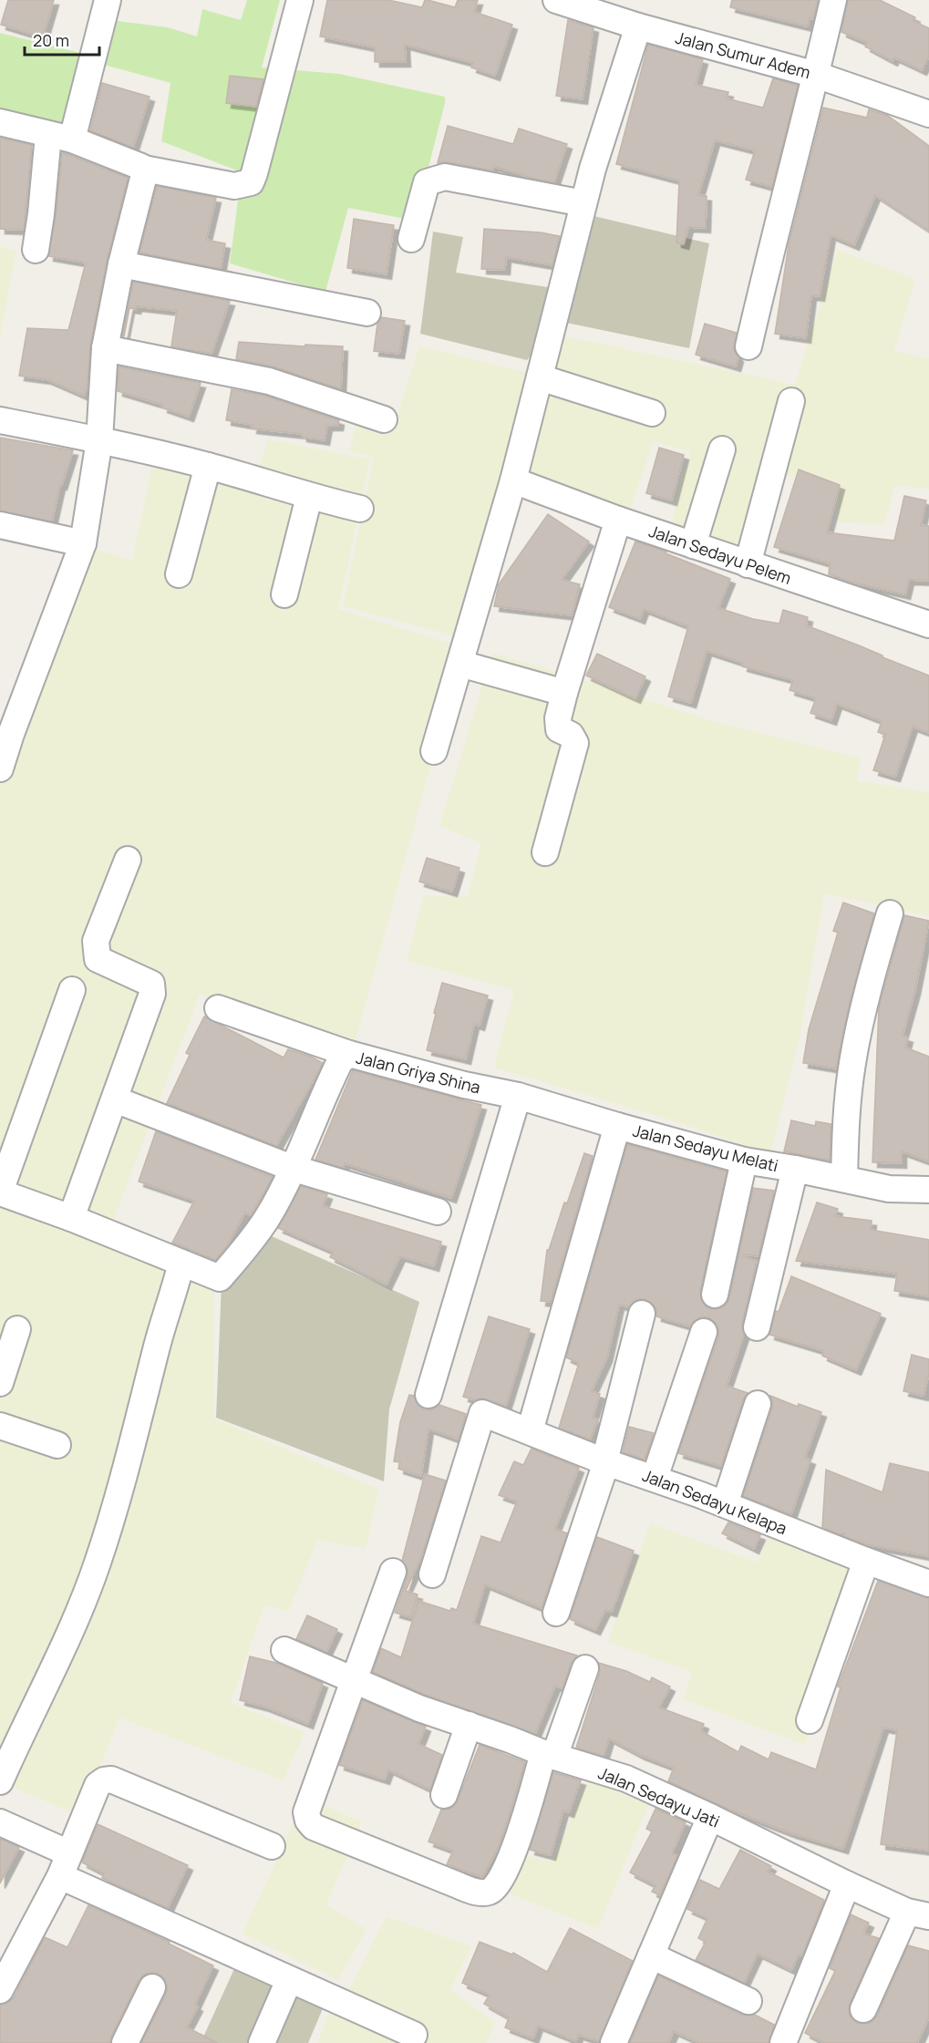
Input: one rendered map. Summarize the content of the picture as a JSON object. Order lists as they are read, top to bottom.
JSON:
{
  "streets": {
    "street": [
      "Jalan Sumur Adem",
      "Jalan Sedayu Pelem",
      "Jalan Griya Shina",
      "Jalan Sedayu Melati",
      "Jalan Sedayu Kelapa",
      "Jalan Sedayu Jati"
    ]
  },
  "crossings": [
    ["Jalan Griya Shina", "Jalan Sedayu Melati"]
  ],
  "scale_bar": "20 m"
}
